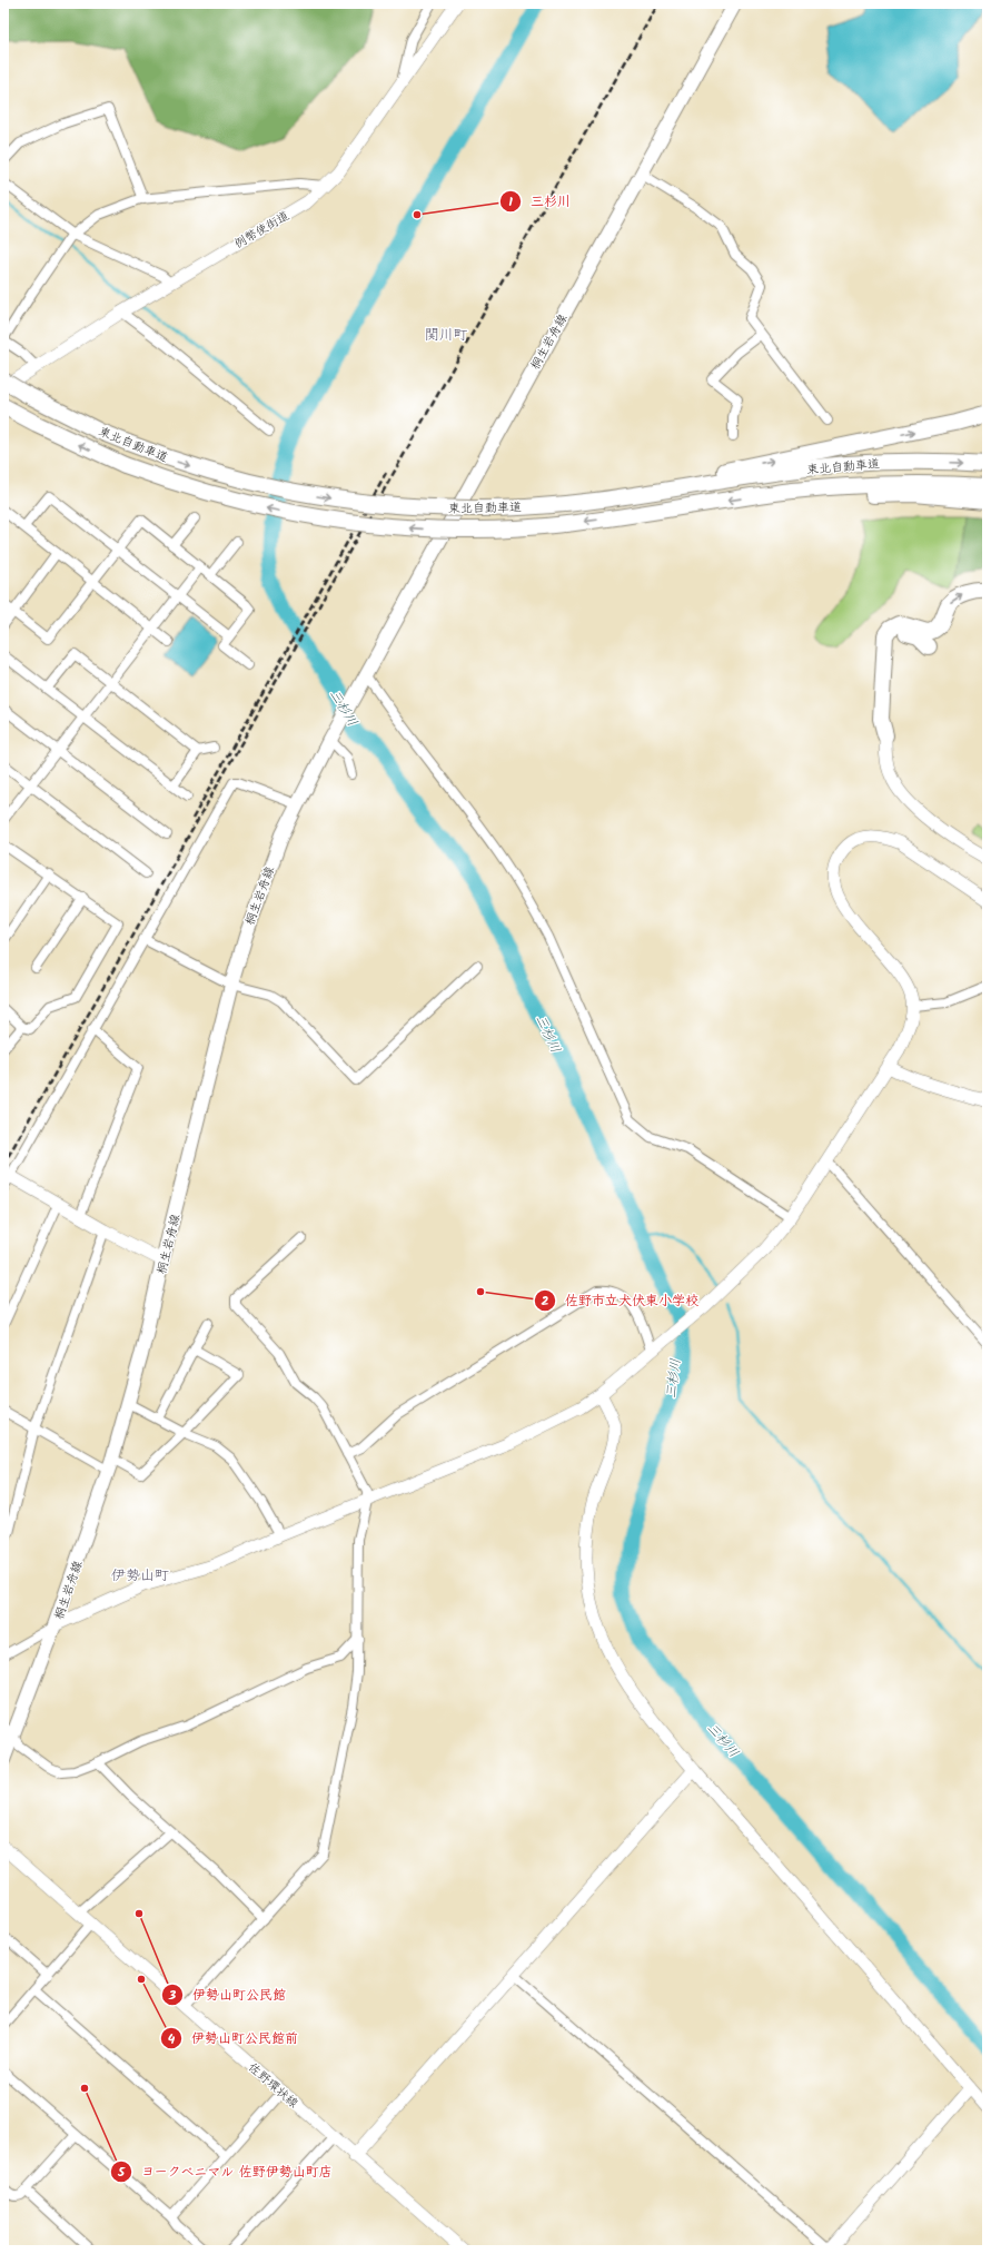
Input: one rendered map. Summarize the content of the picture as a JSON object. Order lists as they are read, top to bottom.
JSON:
{
  "streets": {
    "highway": ["東北自動車道"],
    "main road": ["桐生岩舟線"],
    "street": ["例幣使街道", "佐野環状線"]
  },
  "districts": ["関川町", "伊勢山町"],
  "water": ["三杉川"],
  "places": [
    "三杉川",
    "佐野市立犬伏東小学校",
    "伊勢山町公民館",
    "伊勢山町公民館前",
    "ヨークベニマル 佐野伊勢山町店"
  ]
}
